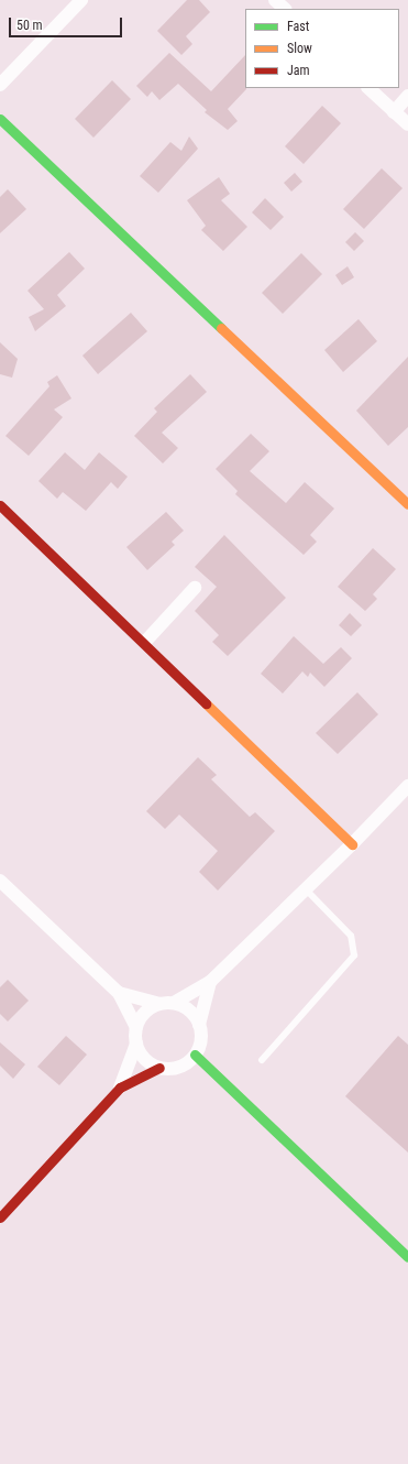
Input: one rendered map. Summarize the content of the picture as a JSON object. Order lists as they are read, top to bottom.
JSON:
{
  "legend": ["Fast", "Slow", "Jam"],
  "scale_bar": "50 m"
}
